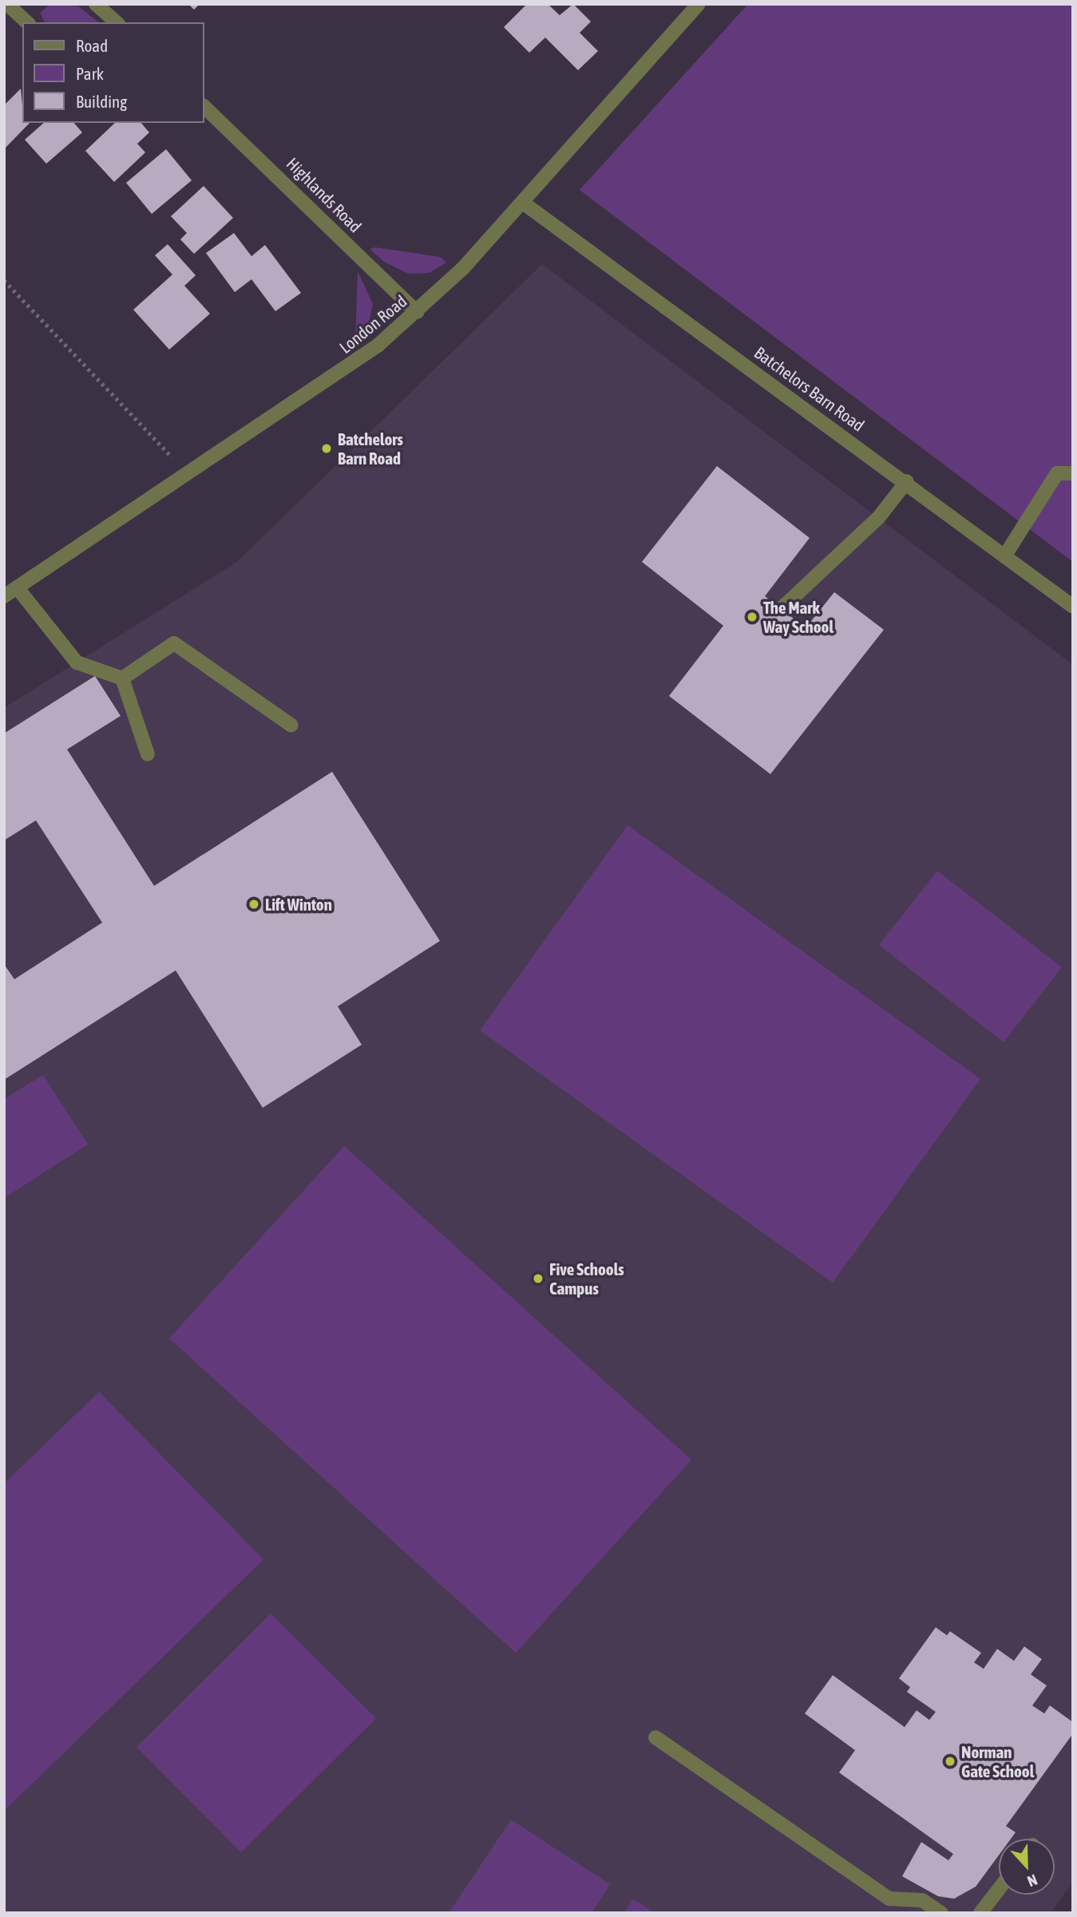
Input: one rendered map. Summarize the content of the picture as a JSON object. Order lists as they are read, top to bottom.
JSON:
{
  "streets": {
    "street": ["Highlands Road", "London Road", "Batchelors Barn Road"]
  },
  "crossings": [
    ["Highlands Road", "London Road"],
    ["London Road", "Batchelors Barn Road"]
  ],
  "places": [
    "Batchelors Barn Road",
    "The Mark Way School",
    "Lift Winton",
    "Five Schools Campus",
    "Norman Gate School"
  ],
  "legend": ["Road", "Park", "Building"],
  "north": "bottom"
}
